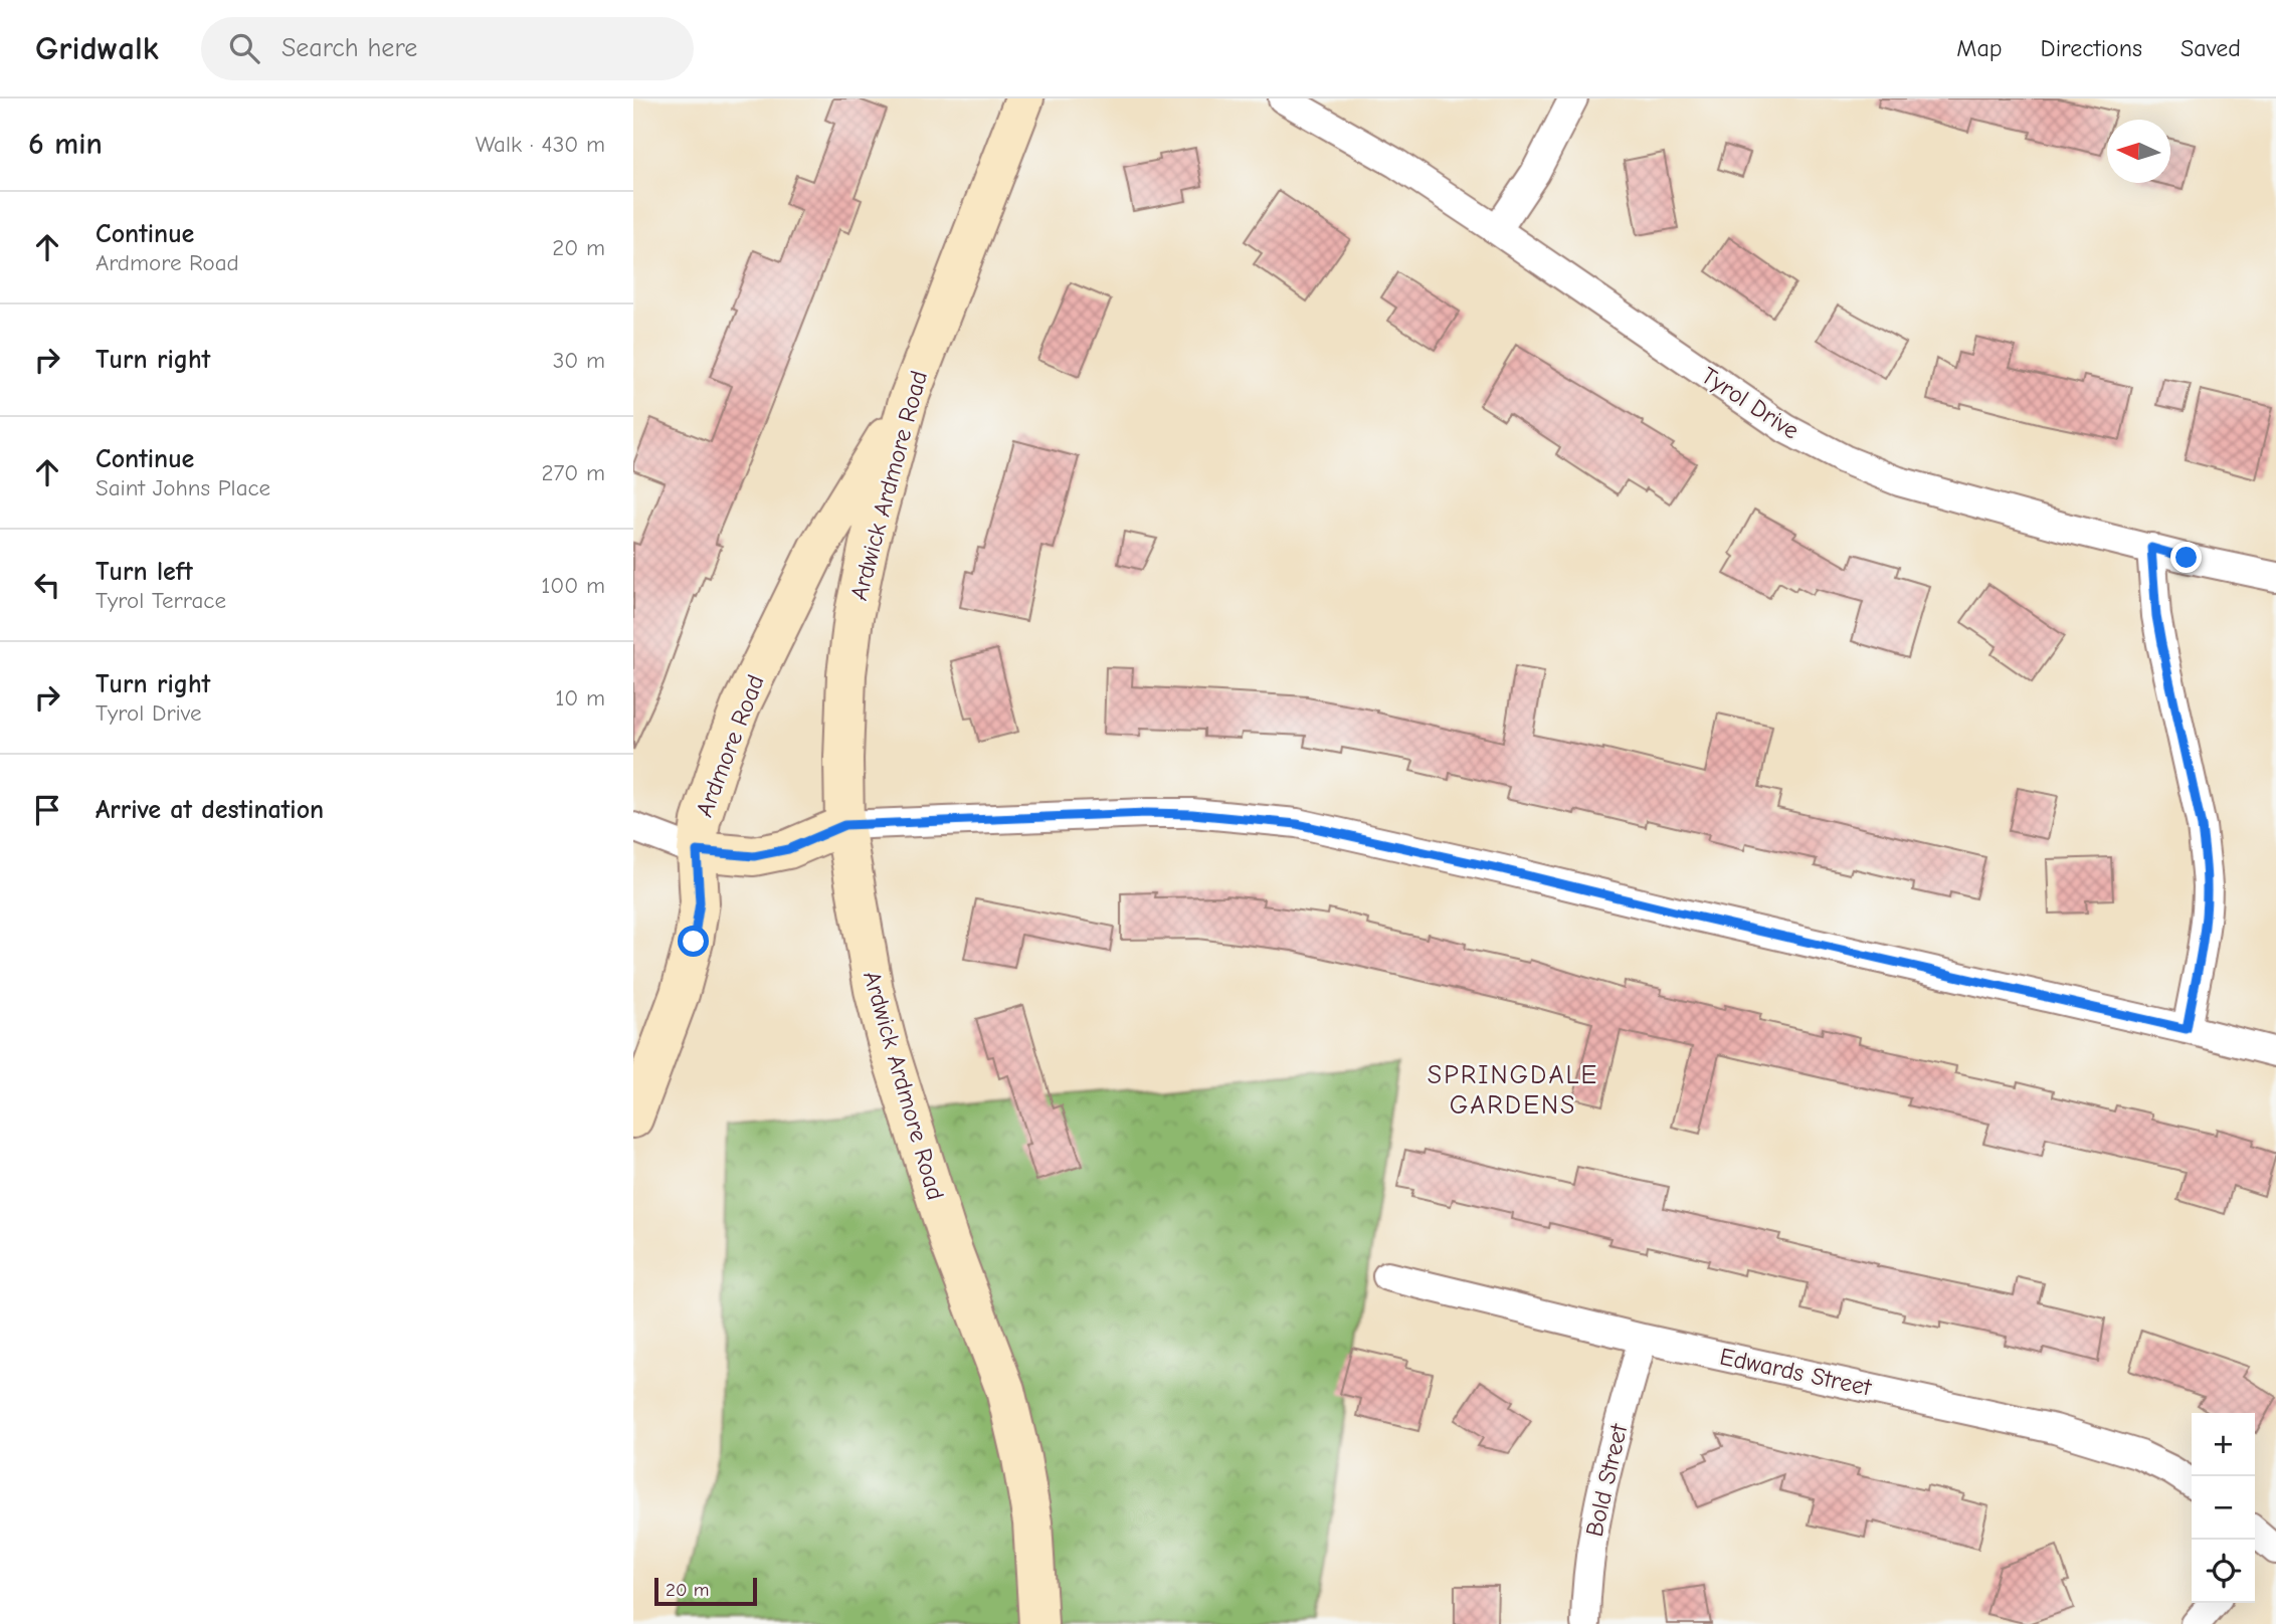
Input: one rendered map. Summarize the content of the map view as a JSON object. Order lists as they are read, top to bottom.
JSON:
{
  "streets": {
    "street": [
      "Tyrol Drive",
      "Ardwick Ardmore Road",
      "Ardmore Road",
      "Edwards Street",
      "Bold Street"
    ]
  },
  "crossings": [
    ["Ardwick Ardmore Road", "Ardmore Road"],
    ["Edwards Street", "Bold Street"]
  ],
  "districts": ["SPRINGDALE GARDENS"],
  "scale_bar": "20 m",
  "north": "left",
  "page": {
    "header": "Gridwalk",
    "search": "Search here",
    "nav": ["Map", "Directions", "Saved"],
    "heading": ["6 min", "Walk · 430 m"],
    "list": [
      ["Continue", "Ardmore Road", "20 m"],
      ["Turn right", "30 m"],
      ["Continue", "Saint Johns Place", "270 m"],
      ["Turn left", "Tyrol Terrace", "100 m"],
      ["Turn right", "Tyrol Drive", "10 m"],
      "Arrive at destination"
    ],
    "map_buttons": ["+", "−"],
    "scale": "20 m"
  }
}
